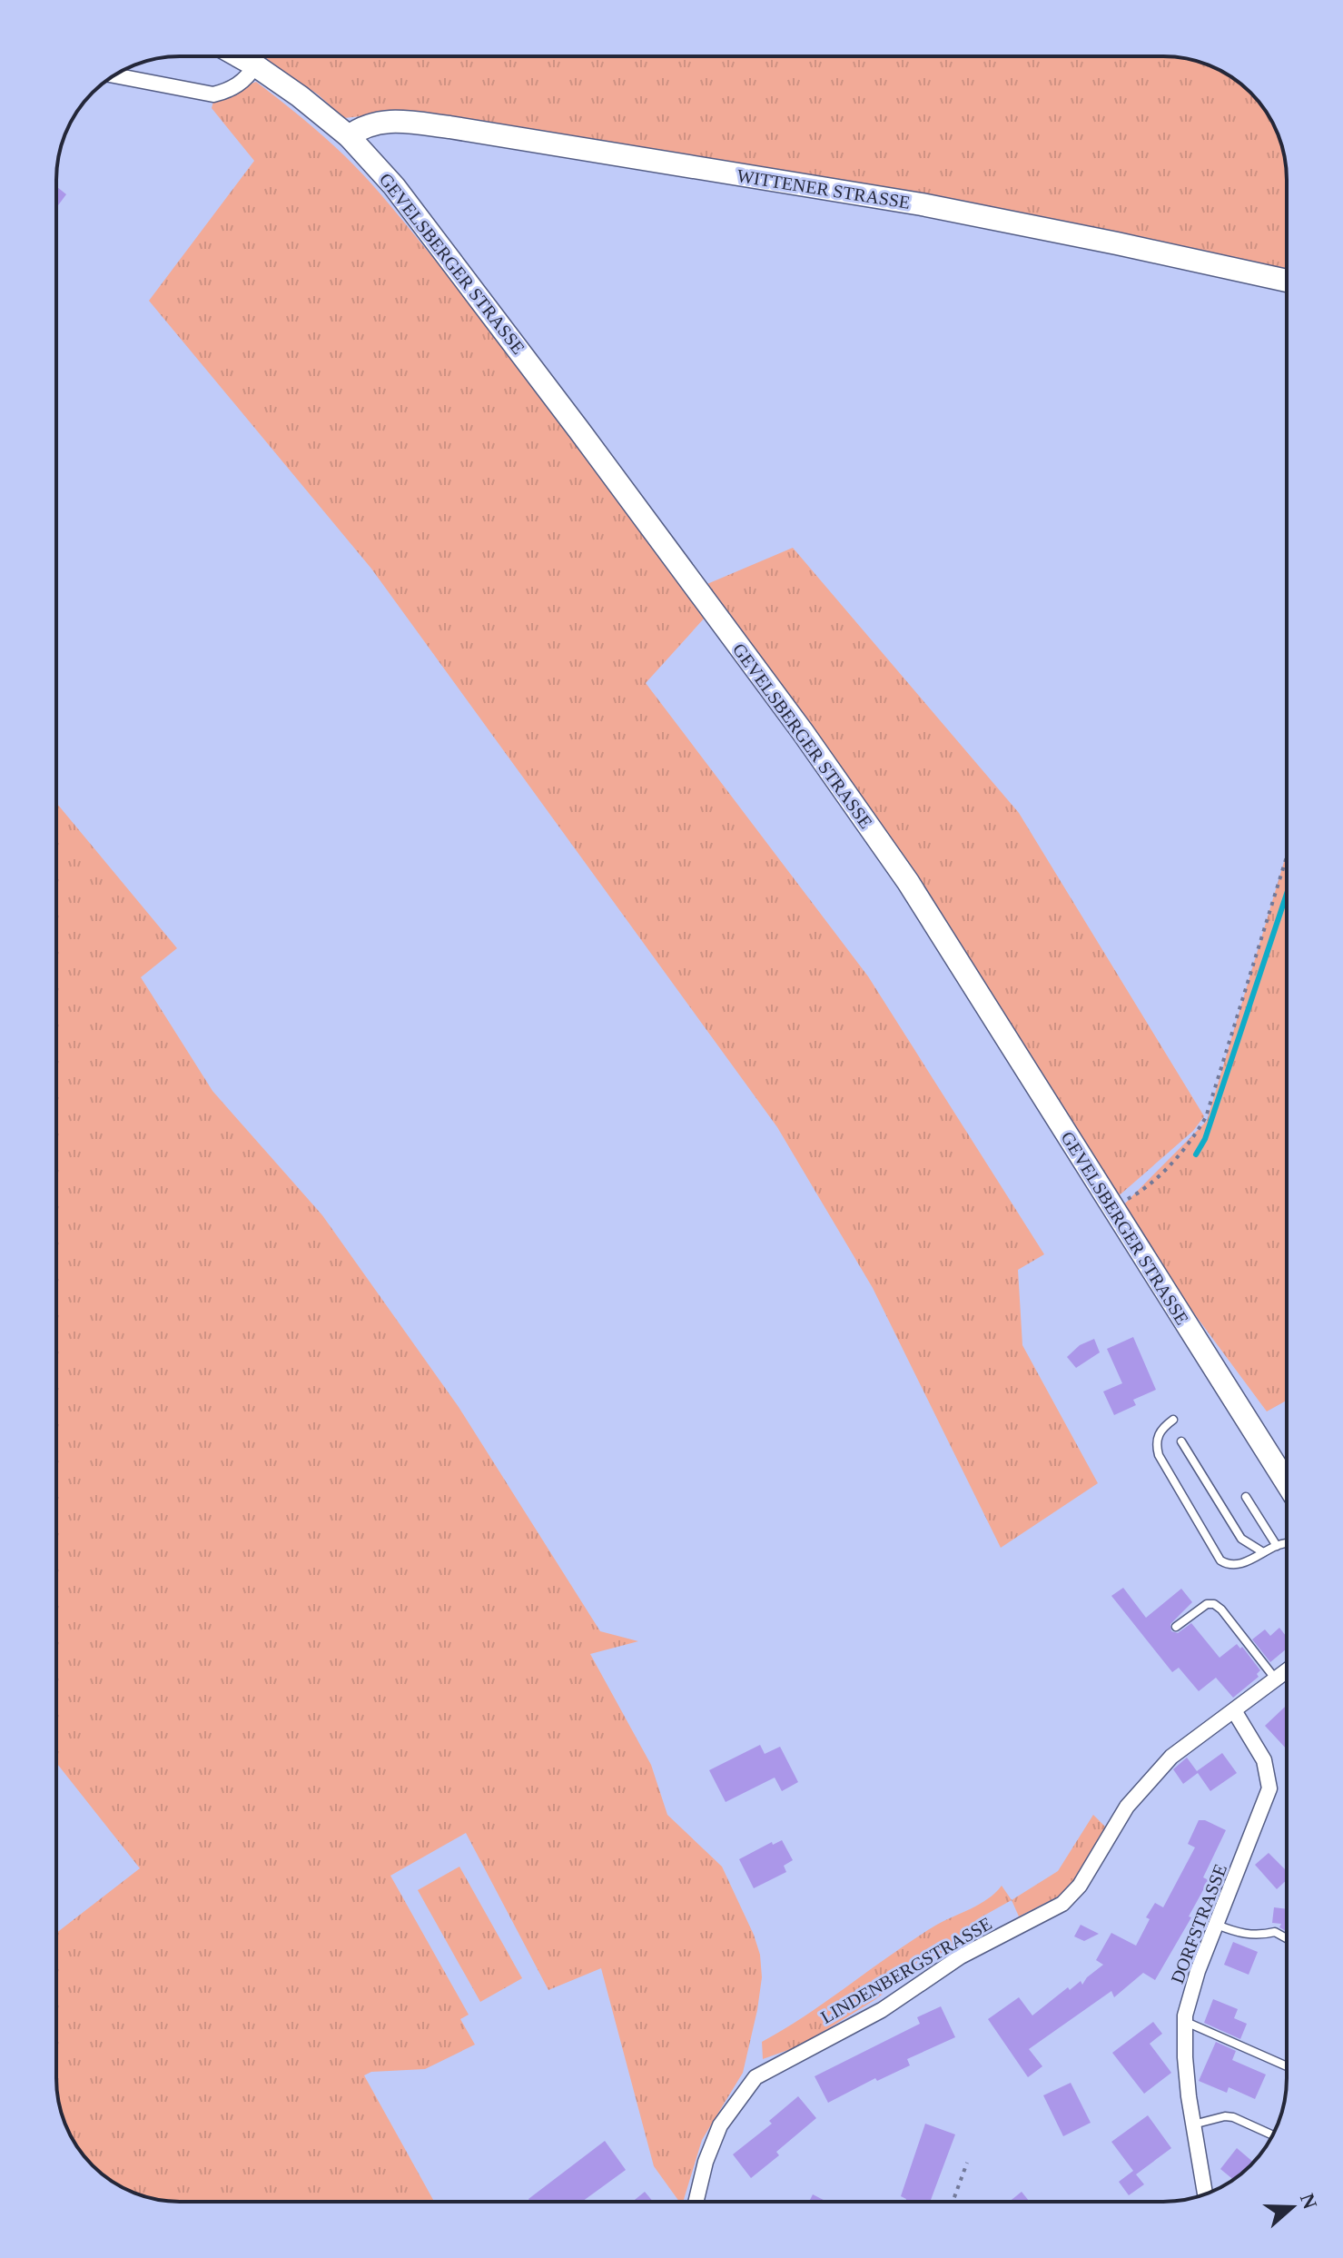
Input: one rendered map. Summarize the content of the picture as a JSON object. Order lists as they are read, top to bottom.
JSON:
{
  "streets": {
    "main road": ["WITTENER STRASSE", "GEVELSBERGER STRASSE"],
    "street": ["DORFSTRASSE", "LINDENBERGSTRASSE"]
  },
  "crossings": [
    ["WITTENER STRASSE", "GEVELSBERGER STRASSE"],
    ["DORFSTRASSE", "LINDENBERGSTRASSE"]
  ],
  "north": "right"
}
